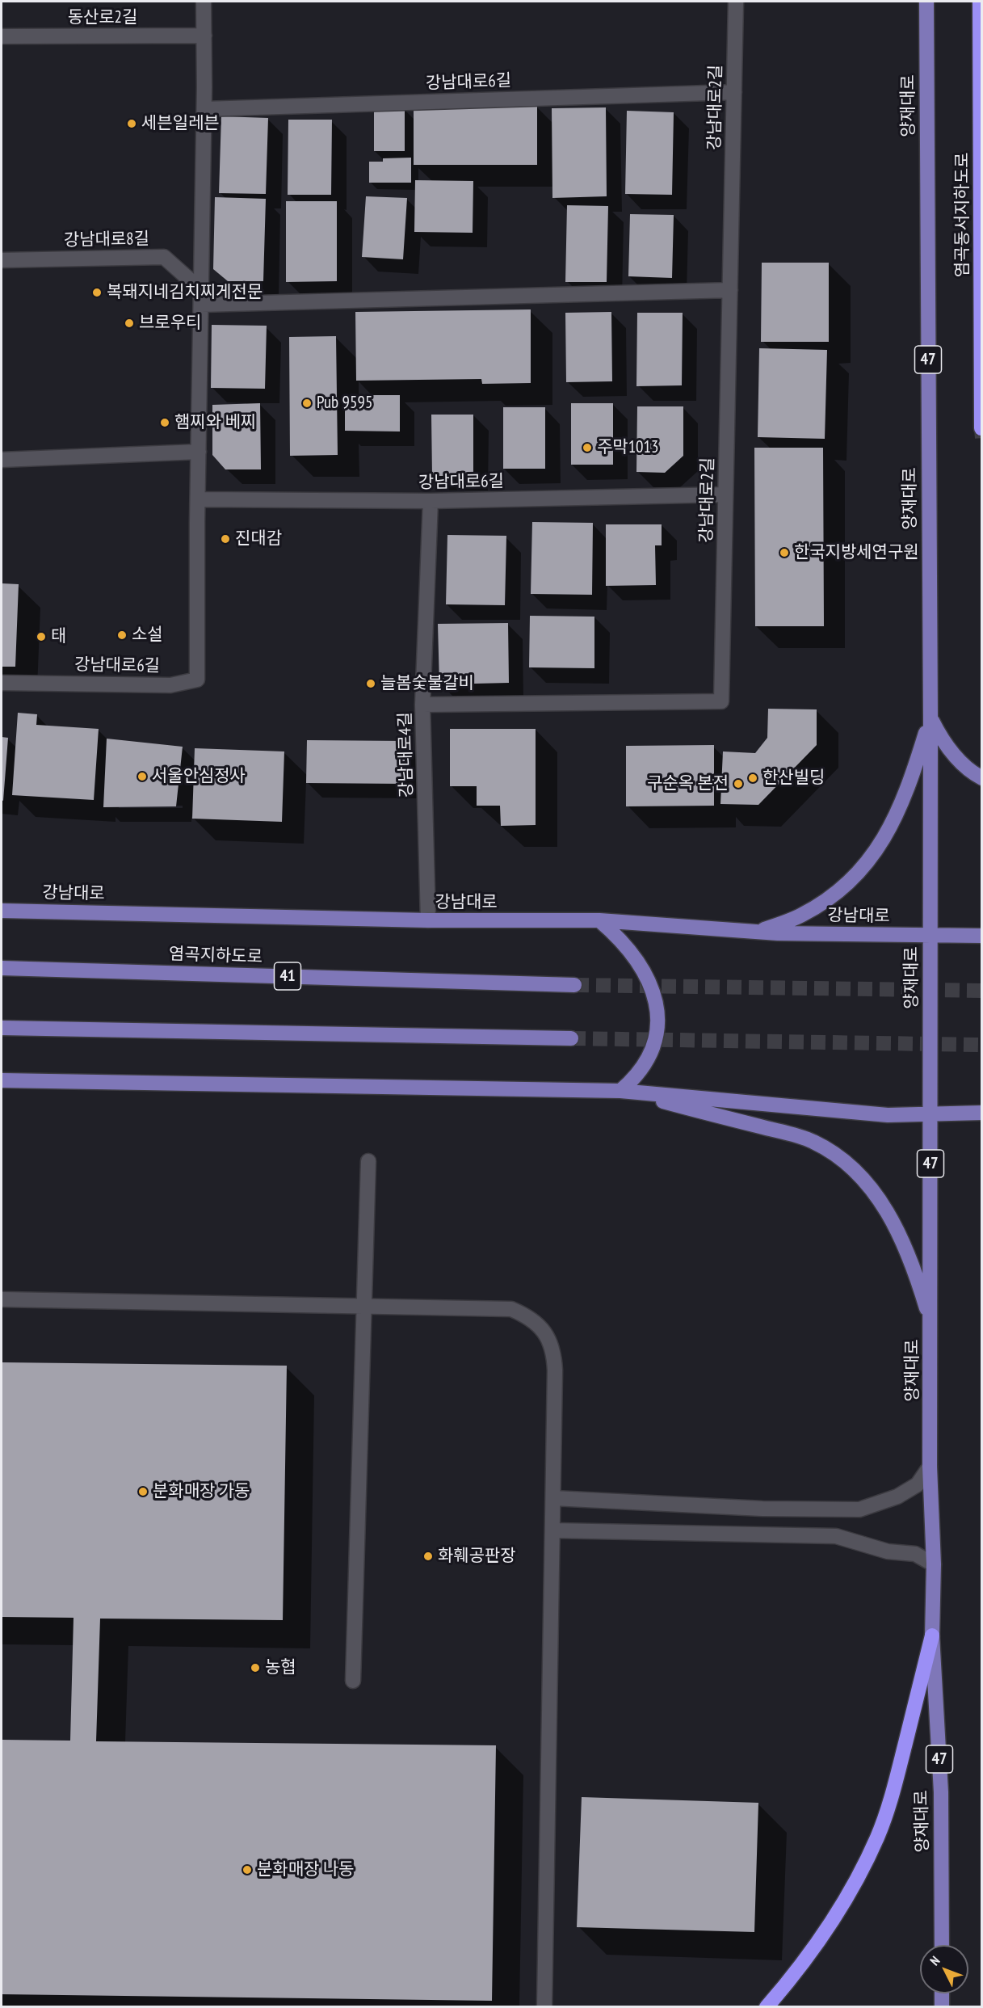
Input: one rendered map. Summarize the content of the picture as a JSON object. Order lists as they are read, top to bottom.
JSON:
{
  "streets": {
    "highway": ["염곡동서지하도로"],
    "main road": [
      "양재대로",
      "47",
      "강남대로",
      "염곡지하도로",
      "41"
    ],
    "street": [
      "동산로2길",
      "강남대로6길",
      "강남대로2길",
      "강남대로8길",
      "강남대로4길"
    ]
  },
  "crossings": [
    ["동산로2길", "강남대로6길"],
    ["강남대로6길", "강남대로2길"],
    ["강남대로6길", "강남대로8길"],
    ["강남대로6길", "강남대로4길"],
    ["양재대로", "강남대로"],
    ["강남대로2길", "강남대로4길"],
    ["강남대로4길", "강남대로"]
  ],
  "places": [
    "세븐일레븐",
    "복돼지네김치찌게전문",
    "브로우티",
    "Pub 9595",
    "햄찌와 베찌",
    "주막1013",
    "진대감",
    "한국지방세연구원",
    "소설",
    "태",
    "늘봄숯불갈비",
    "서울안심정사",
    "한산빌딩",
    "구순옥 본전",
    "분화매장 가동",
    "화훼공판장",
    "농협",
    "분화매장 나동"
  ],
  "north": "top left"
}
